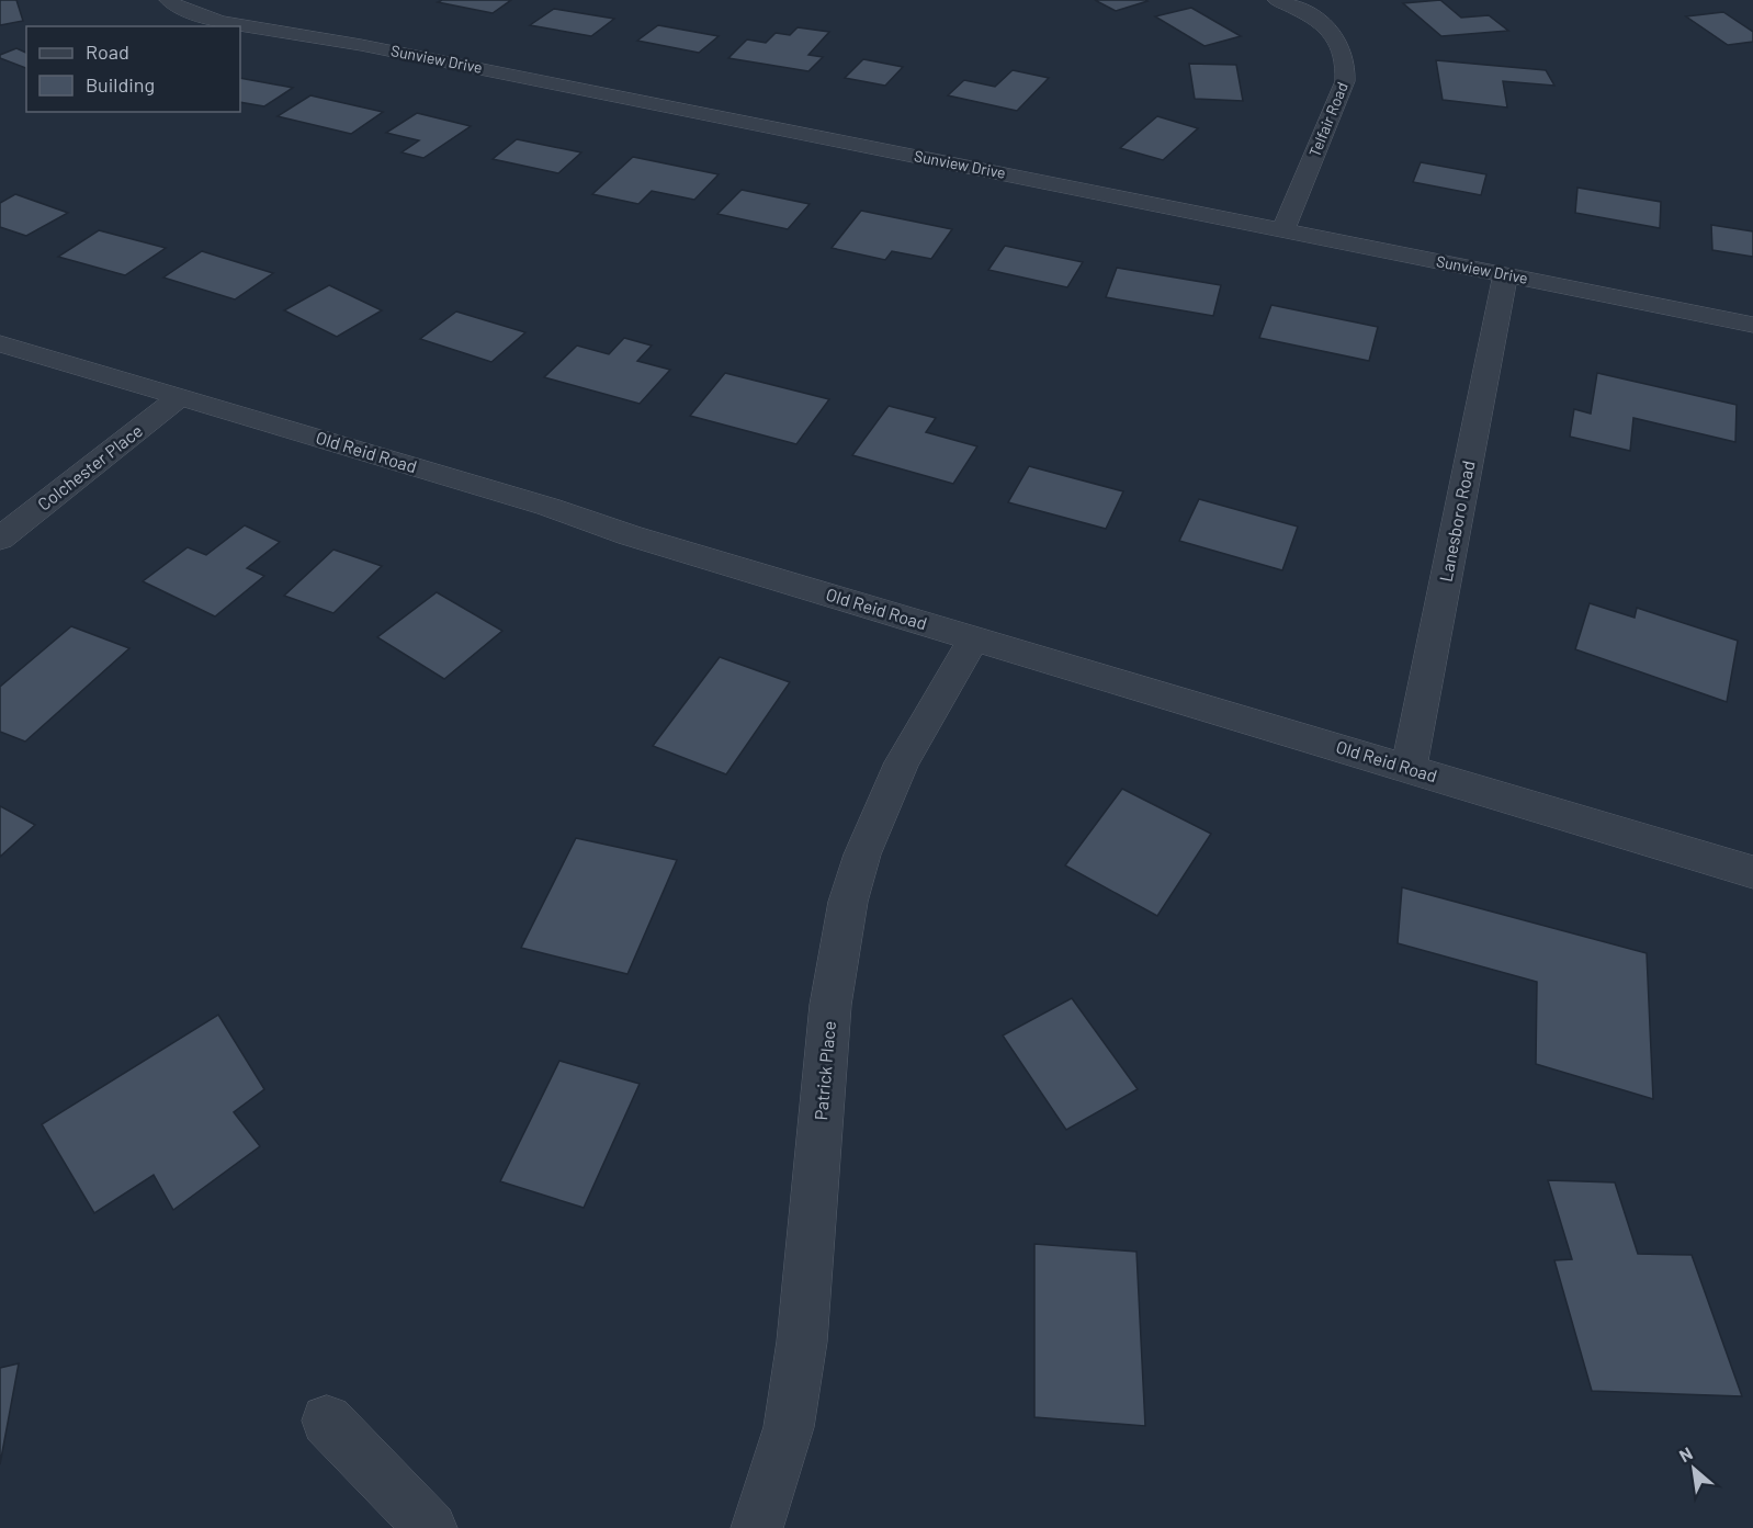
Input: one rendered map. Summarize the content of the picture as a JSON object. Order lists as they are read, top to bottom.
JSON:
{
  "streets": {
    "street": [
      "Sunview Drive",
      "Telfair Road",
      "Old Reid Road",
      "Colchester Place",
      "Lanesboro Road",
      "Patrick Place"
    ]
  },
  "crossings": [
    ["Sunview Drive", "Telfair Road"],
    ["Sunview Drive", "Lanesboro Road"],
    ["Old Reid Road", "Colchester Place"],
    ["Old Reid Road", "Lanesboro Road"],
    ["Old Reid Road", "Patrick Place"]
  ],
  "legend": ["Road", "Building"],
  "north": "top left"
}
